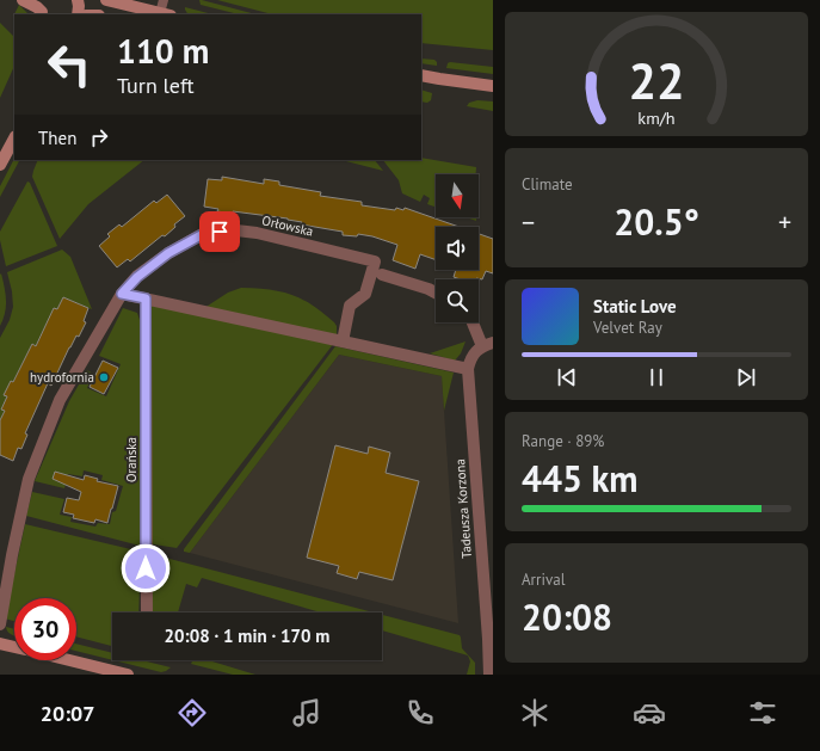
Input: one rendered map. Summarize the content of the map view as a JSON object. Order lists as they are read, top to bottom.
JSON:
{
  "streets": {
    "street": ["Orłowska", "Orańska", "Tadeusza Korzona"]
  },
  "places": ["hydrofornia"],
  "north": "bottom",
  "page": {
    "turn": ["110 m", "Turn left"],
    "then": "Then",
    "tile": [
      "Climate",
      ["Range · 89%", "445 km"],
      ["Arrival", "20:08"]
    ],
    "heat": ["−", "20.5°", "+"],
    "song": ["Static Love", "Velvet Ray"],
    "limit": "30",
    "trip": "20:08 · 1 min · 170 m",
    "tabs": "20:07",
    "gauge": ["22", "km/h"]
  }
}
